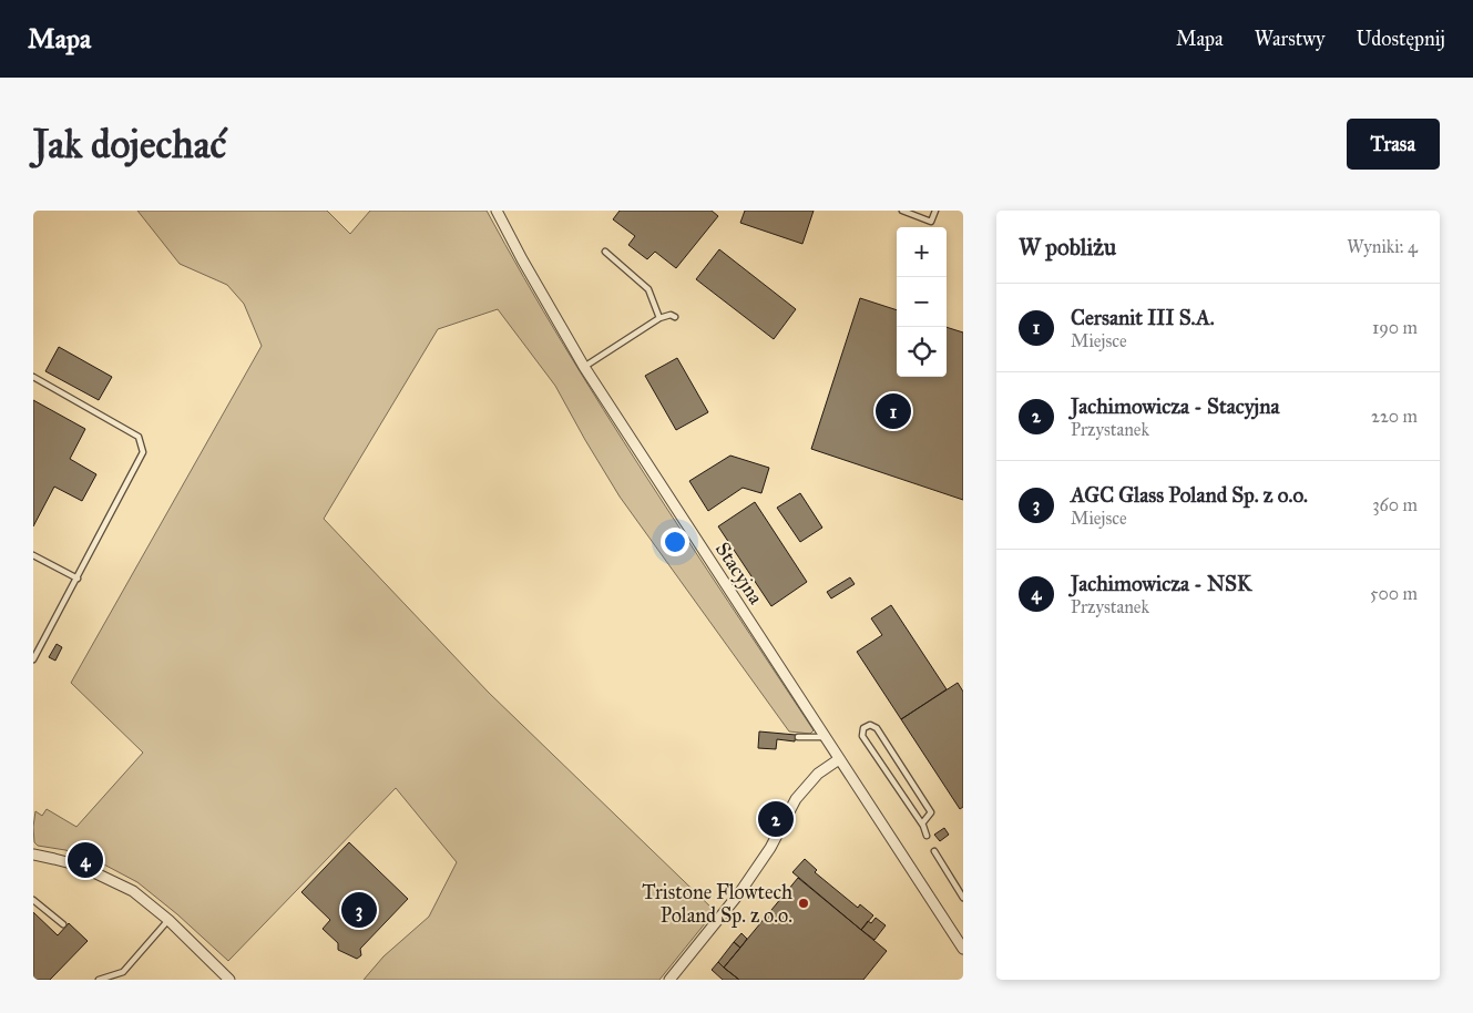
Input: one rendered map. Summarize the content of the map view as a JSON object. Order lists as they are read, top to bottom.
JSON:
{
  "streets": {
    "street": ["Stacyjna"]
  },
  "places": ["Tristone Flowtech Poland Sp. z o.o."],
  "page": {
    "header": "Mapa",
    "nav": ["Mapa", "Warstwy", "Udostępnij"],
    "buttons": "Trasa",
    "title": "Jak dojechać",
    "heading": ["W pobliżu", "Wyniki: 4"],
    "map_buttons": ["+", "−"],
    "list": [
      {
        "mark": "1",
        "name": "Cersanit III S.A.",
        "note": "Miejsce",
        "value": "190 m"
      },
      {
        "mark": "2",
        "name": "Jachimowicza - Stacyjna",
        "note": "Przystanek",
        "value": "220 m"
      },
      {
        "mark": "3",
        "name": "AGC Glass Poland Sp. z o.o.",
        "note": "Miejsce",
        "value": "360 m"
      },
      {
        "mark": "4",
        "name": "Jachimowicza - NSK",
        "note": "Przystanek",
        "value": "500 m"
      }
    ],
    "pins": [
      "1",
      "2",
      "4",
      "3"
    ]
  }
}
